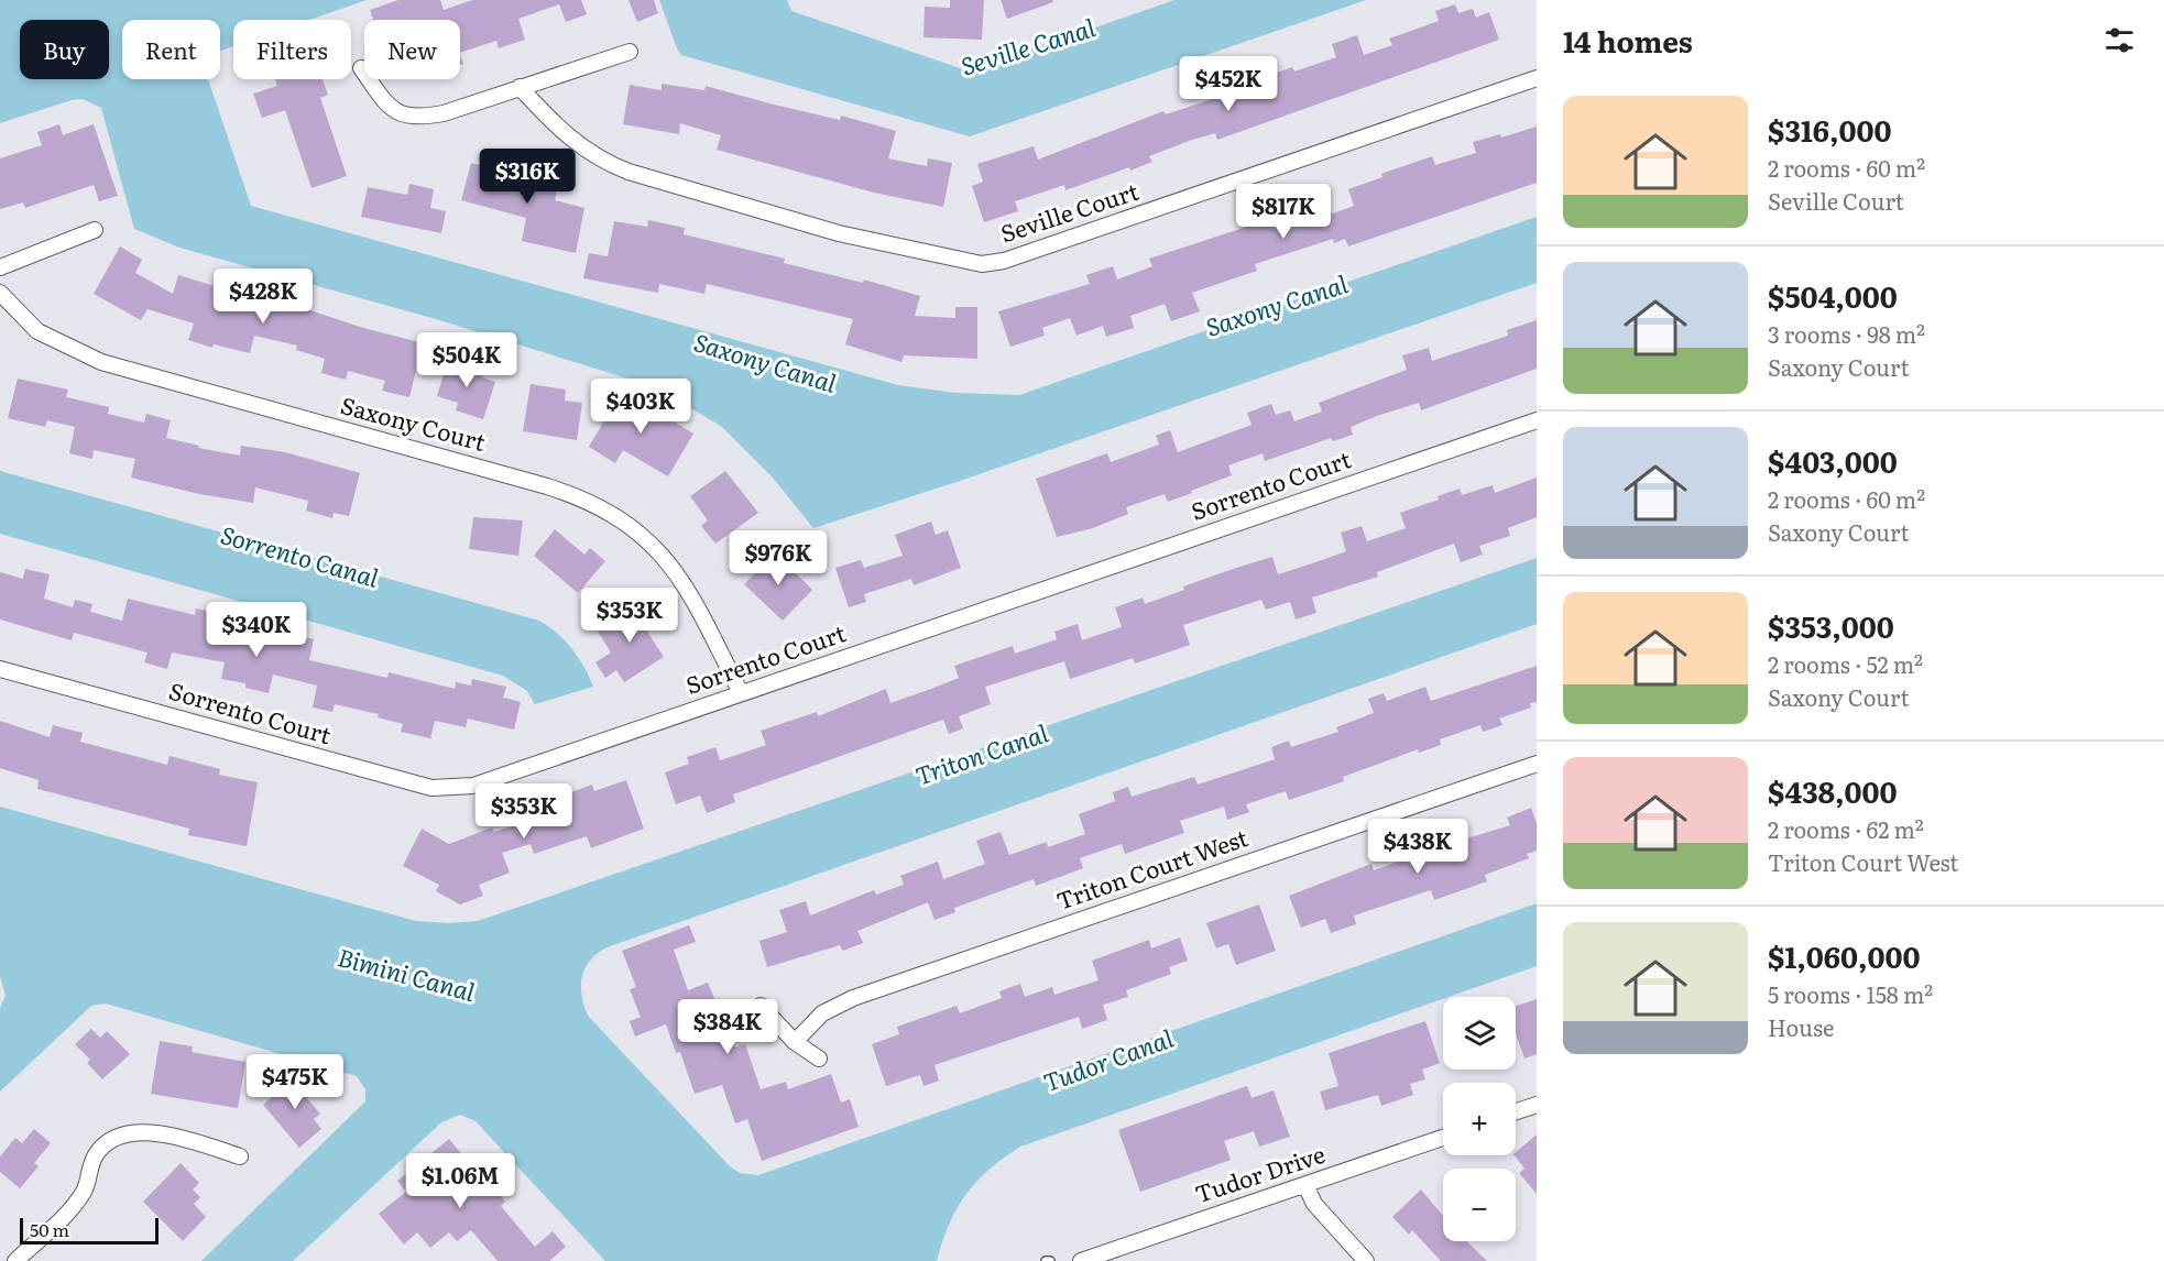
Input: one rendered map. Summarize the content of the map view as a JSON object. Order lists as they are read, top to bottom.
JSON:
{
  "streets": {
    "street": [
      "Seville Court",
      "Saxony Court",
      "Sorrento Court",
      "Triton Court West",
      "Tudor Drive"
    ]
  },
  "crossings": [
    ["Saxony Court", "Sorrento Court"]
  ],
  "water": [
    "Seville Canal",
    "Saxony Canal",
    "Sorrento Canal",
    "Triton Canal",
    "Bimini Canal",
    "Tudor Canal"
  ],
  "scale_bar": "50 m",
  "page": {
    "heading": "14 homes",
    "chip": [
      "Buy",
      "Rent",
      "Filters",
      "New"
    ],
    "price": [
      "$452K",
      "$316K",
      "$817K",
      "$428K",
      "$504K",
      "$403K",
      "$976K",
      "$353K",
      "$340K",
      "$353K",
      "$438K",
      "$384K",
      "$475K",
      "$1.06M"
    ],
    "list": [
      {
        "name": "$316,000",
        "note": "2 rooms · 60 m² · Seville Court"
      },
      {
        "name": "$504,000",
        "note": "3 rooms · 98 m² · Saxony Court"
      },
      {
        "name": "$403,000",
        "note": "2 rooms · 60 m² · Saxony Court"
      },
      {
        "name": "$353,000",
        "note": "2 rooms · 52 m² · Saxony Court"
      },
      {
        "name": "$438,000",
        "note": "2 rooms · 62 m² · Triton Court West"
      },
      {
        "name": "$1,060,000",
        "note": "5 rooms · 158 m² · House"
      }
    ],
    "map_buttons": ["+", "−"],
    "scale": "50 m"
  }
}
